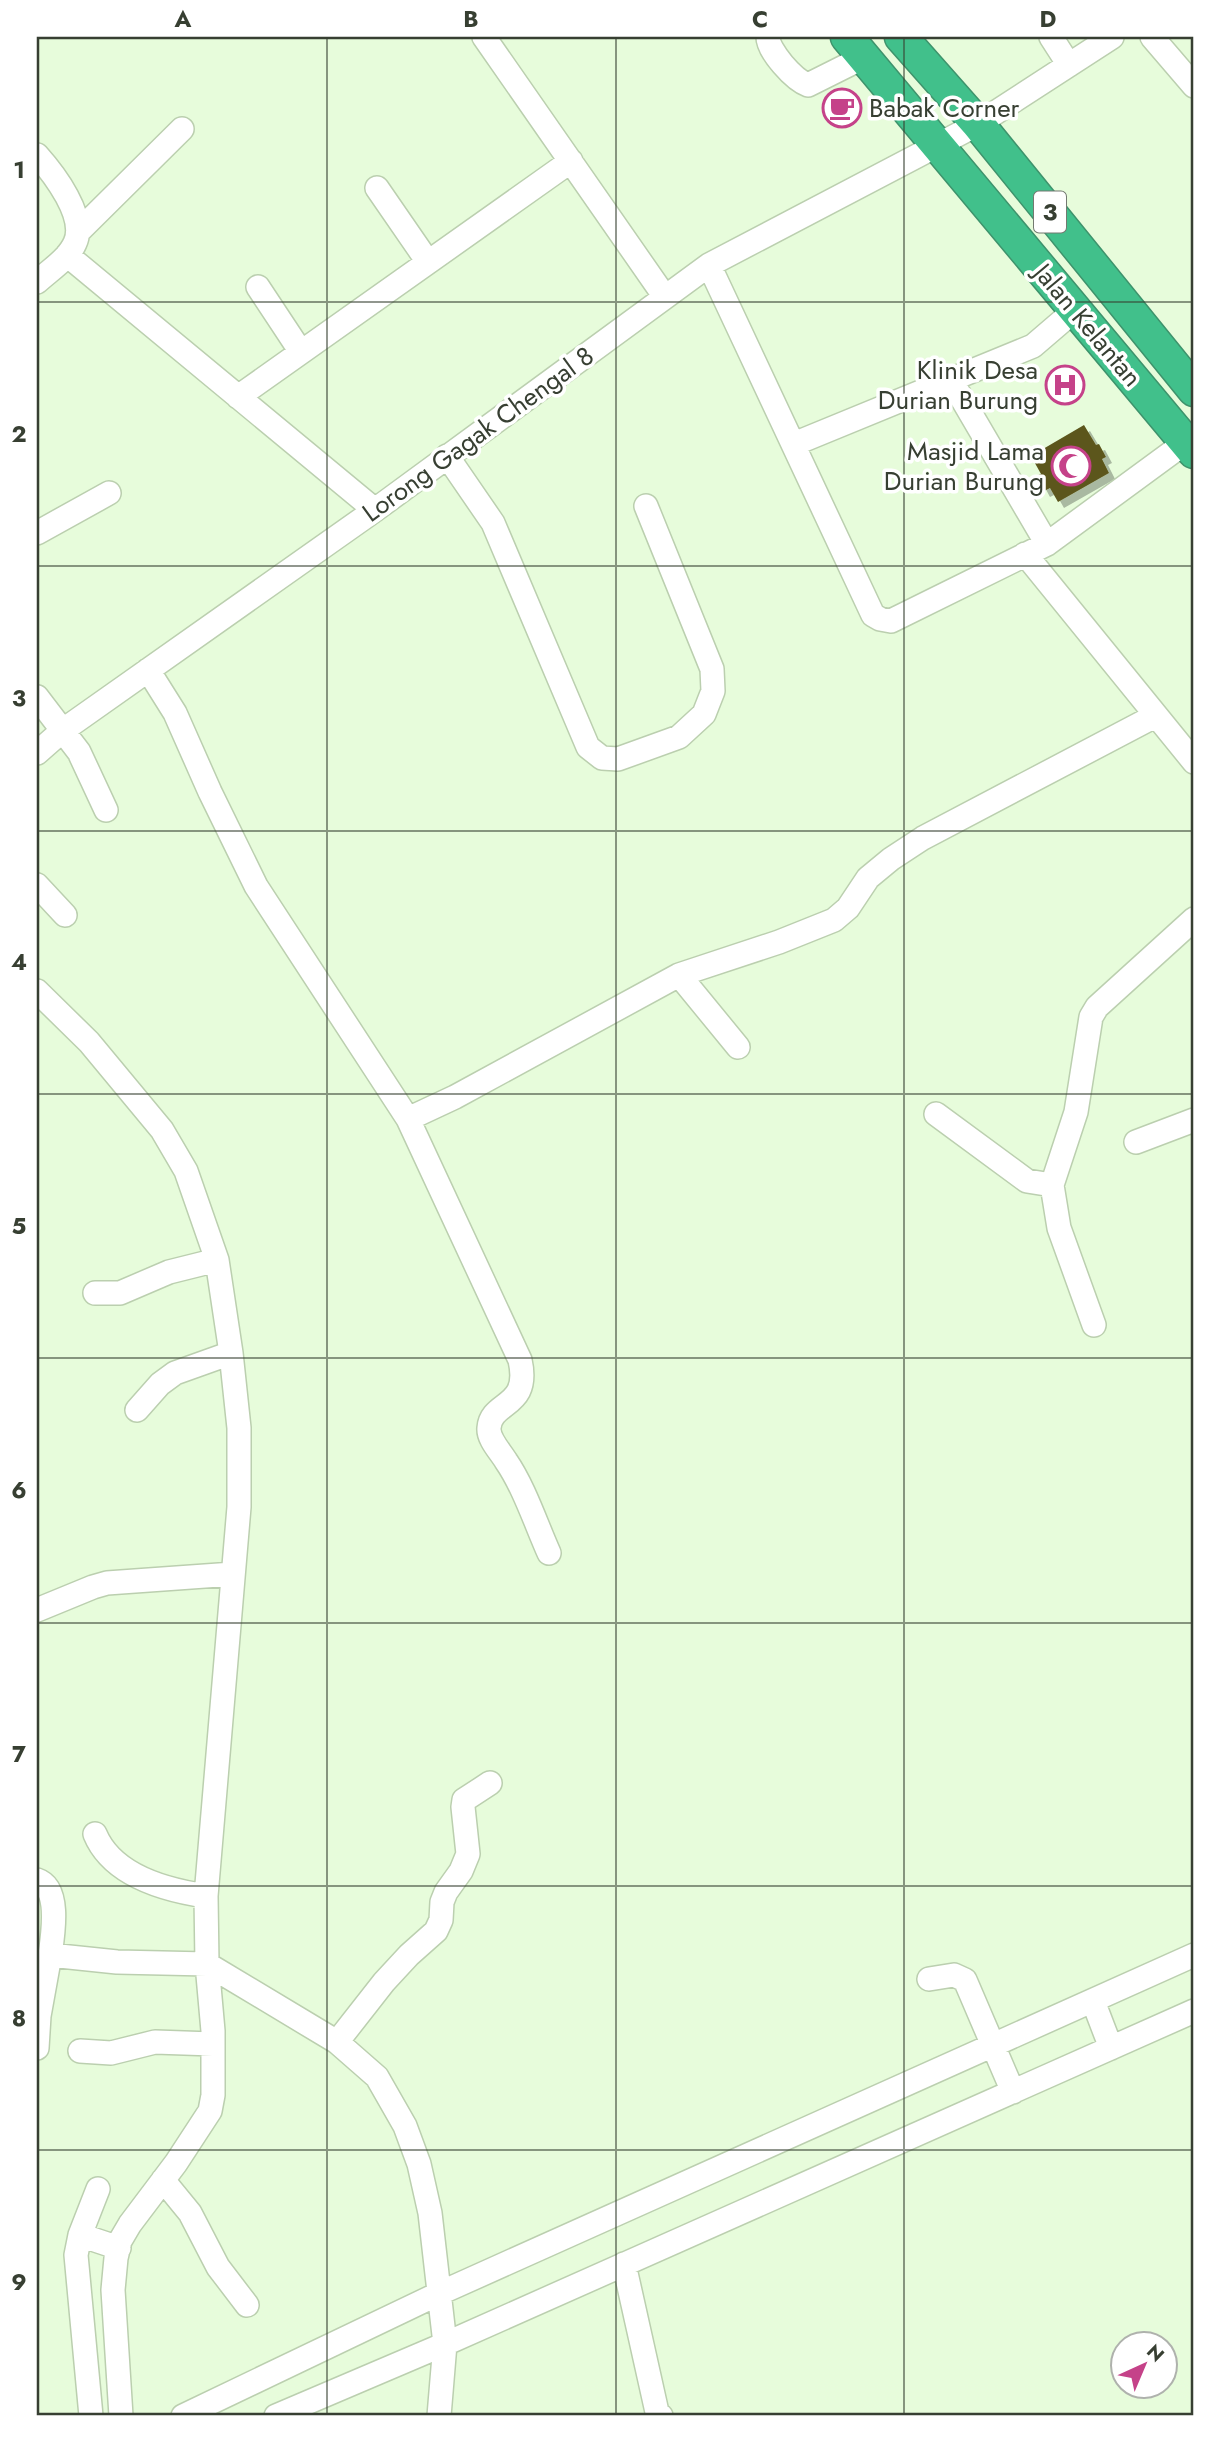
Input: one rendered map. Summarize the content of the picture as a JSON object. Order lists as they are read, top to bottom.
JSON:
{
  "streets": {
    "highway": ["3", "Jalan Kelantan"],
    "street": ["Lorong Gagak Chengal 8"]
  },
  "crossings": [
    ["Jalan Kelantan", "Lorong Gagak Chengal 8"]
  ],
  "places": {
    "cafe": ["Babak Corner"],
    "hospital": ["Klinik Desa Durian Burung"],
    "mosque": ["Masjid Lama Durian Burung"]
  },
  "north": "top right",
  "grid": {
    "columns": [
      "A",
      "B",
      "C",
      "D"
    ],
    "rows": [
      "1",
      "2",
      "3",
      "4",
      "5",
      "6",
      "7",
      "8",
      "9"
    ]
  }
}
